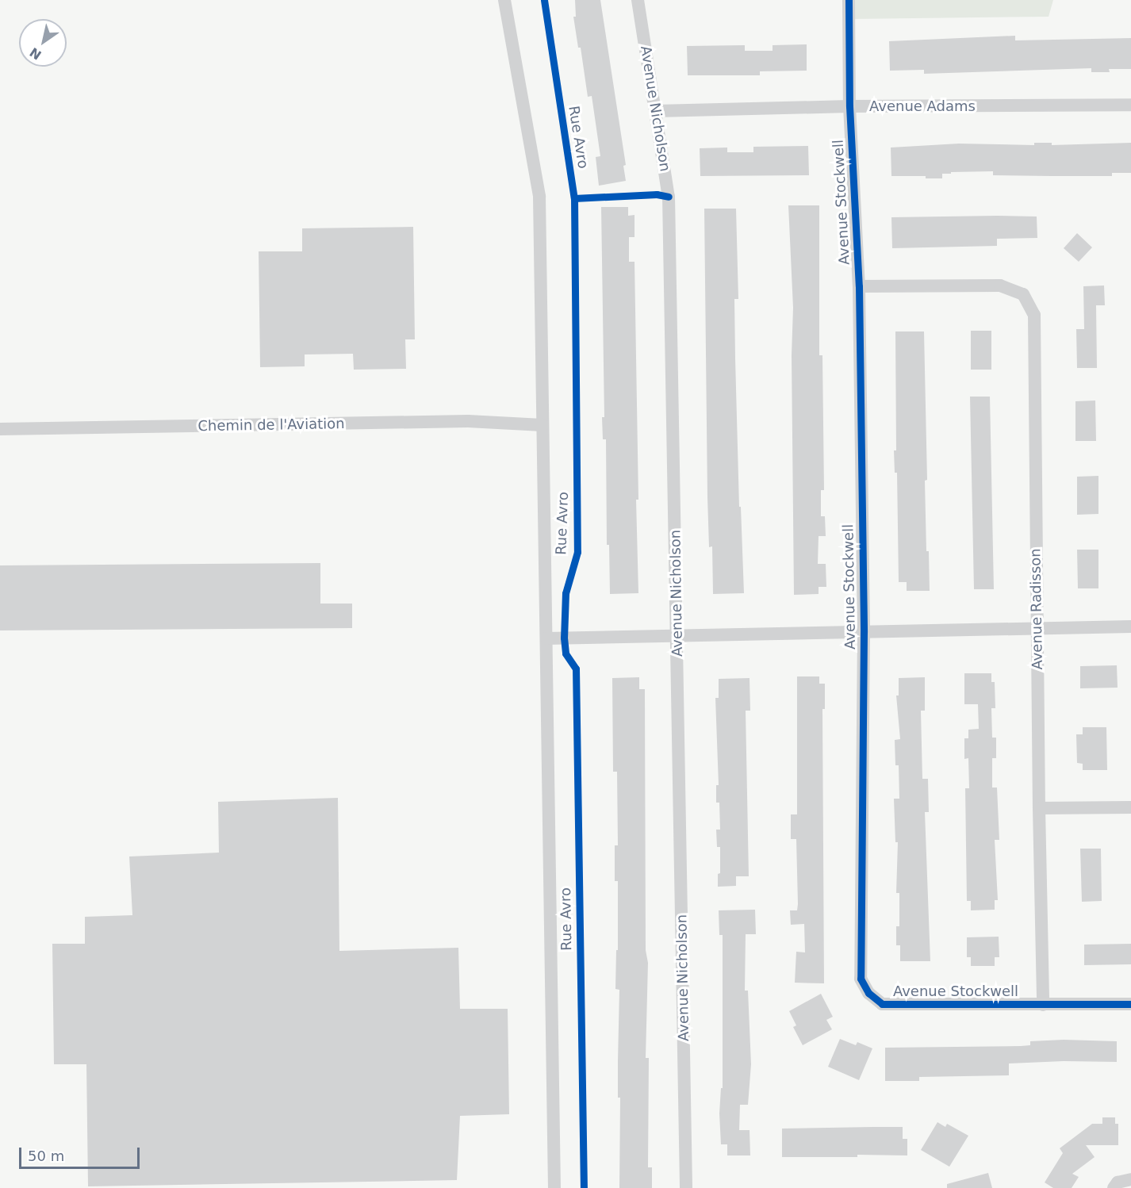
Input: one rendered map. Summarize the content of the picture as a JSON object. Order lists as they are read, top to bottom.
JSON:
{
  "streets": {
    "street": [
      "Avenue Adams",
      "Avenue Nicholson",
      "Rue Avro",
      "Avenue Stockwell",
      "Chemin de l'Aviation",
      "Avenue Radisson"
    ]
  },
  "crossings": [
    ["Avenue Adams", "Avenue Nicholson"],
    ["Avenue Adams", "Avenue Stockwell"],
    ["Rue Avro", "Chemin de l'Aviation"],
    ["Avenue Stockwell", "Avenue Radisson"]
  ],
  "scale_bar": "50 m",
  "north": "bottom left"
}
